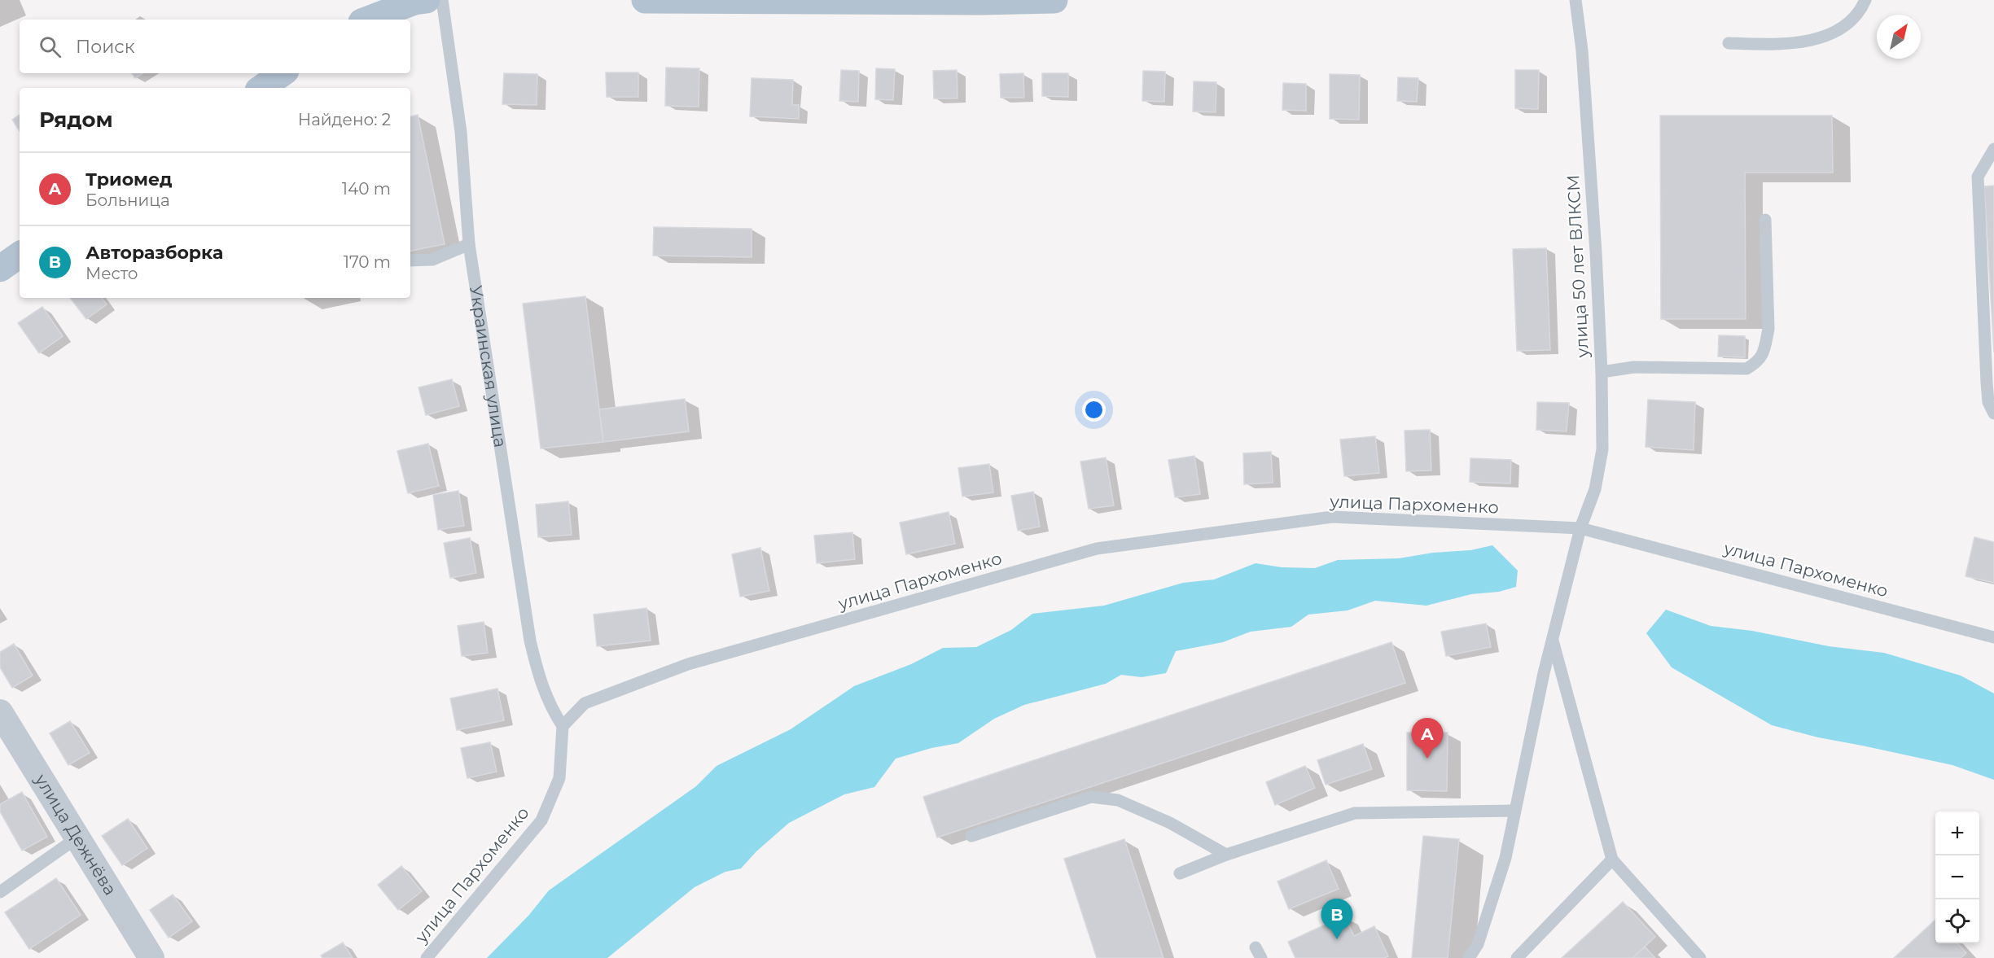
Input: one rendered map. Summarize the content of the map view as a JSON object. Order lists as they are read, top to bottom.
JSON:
{
  "streets": {
    "street": ["улица Дежнёва"],
    "lane": ["улица 50 лет ВЛКСМ", "Украинская улица", "улица Пархоменко"]
  },
  "crossings": [
    ["улица 50 лет ВЛКСМ", "улица Пархоменко"],
    ["Украинская улица", "улица Пархоменко"]
  ],
  "north": "top right",
  "page": {
    "search": "Поиск",
    "heading": ["Рядом", "Найдено: 2"],
    "list": [
      {
        "mark": "A",
        "name": "Триомед",
        "note": "Больница",
        "value": "140 m"
      },
      {
        "mark": "B",
        "name": "Авторазборка",
        "note": "Место",
        "value": "170 m"
      }
    ],
    "pins": ["A", "B"],
    "map_buttons": ["+", "−"]
  }
}
